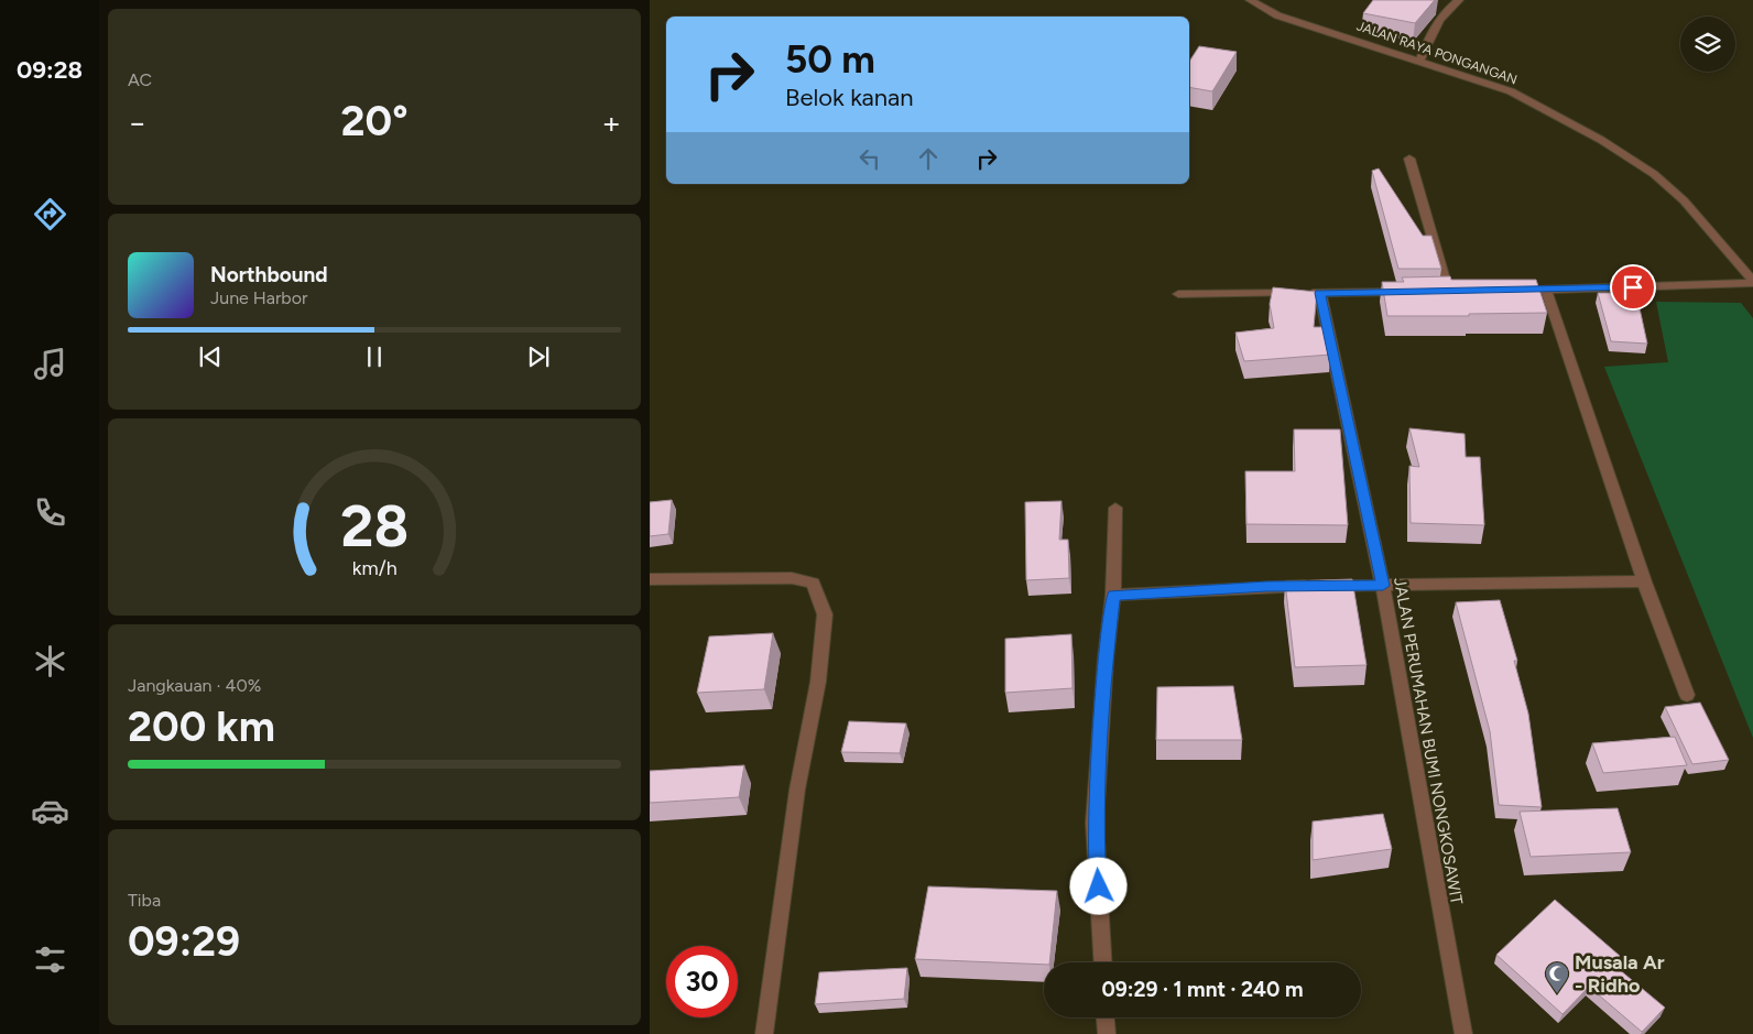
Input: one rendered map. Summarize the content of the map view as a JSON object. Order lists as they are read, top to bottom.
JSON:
{
  "streets": {
    "street": ["JALAN RAYA PONGANGAN", "JALAN PERUMAHAN BUMI NONGKOSAWIT"]
  },
  "places": {
    "mosque": ["Musala Ar - Ridho"]
  },
  "page": {
    "tabs": "09:28",
    "tile": [
      "AC",
      ["Jangkauan · 40%", "200 km"],
      ["Tiba", "09:29"]
    ],
    "turn": ["50 m", "Belok kanan"],
    "heat": ["−", "20°", "+"],
    "song": ["Northbound", "June Harbor"],
    "limit": "30",
    "trip": "09:29 · 1 mnt · 240 m",
    "gauge": ["28", "km/h"]
  }
}
